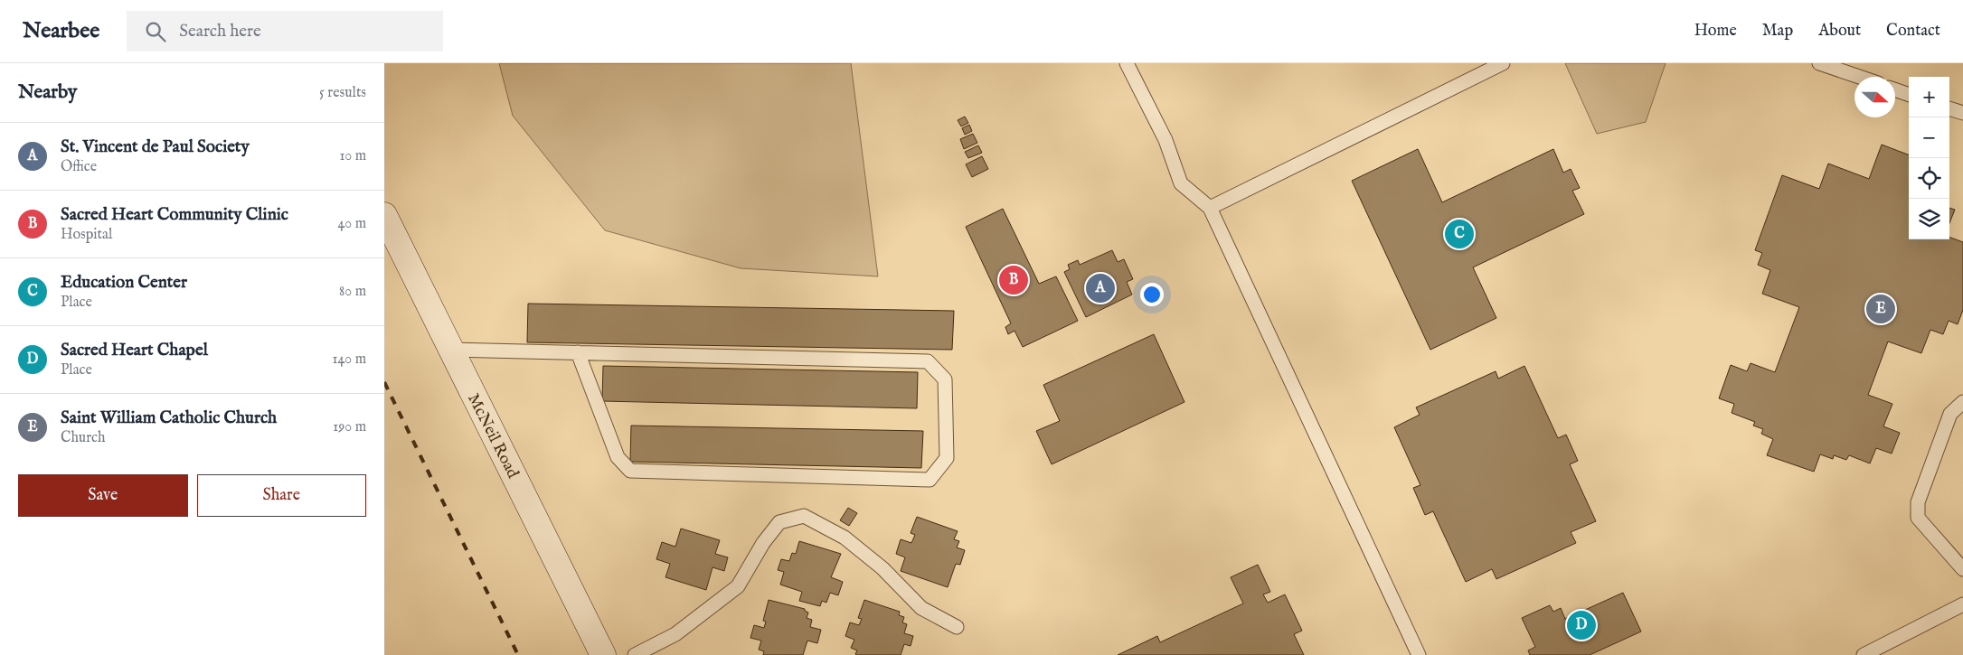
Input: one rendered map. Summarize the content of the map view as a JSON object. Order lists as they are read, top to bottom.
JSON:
{
  "streets": {
    "main road": ["McNeil Road"]
  },
  "north": "right",
  "page": {
    "header": "Nearbee",
    "search": "Search here",
    "nav": [
      "Home",
      "Map",
      "About",
      "Contact"
    ],
    "heading": ["Nearby", "5 results"],
    "map_buttons": ["+", "−"],
    "list": [
      {
        "mark": "A",
        "name": "St. Vincent de Paul Society",
        "note": "Office",
        "value": "10 m"
      },
      {
        "mark": "B",
        "name": "Sacred Heart Community Clinic",
        "note": "Hospital",
        "value": "40 m"
      },
      {
        "mark": "C",
        "name": "Education Center",
        "note": "Place",
        "value": "80 m"
      },
      {
        "mark": "D",
        "name": "Sacred Heart Chapel",
        "note": "Place",
        "value": "140 m"
      },
      {
        "mark": "E",
        "name": "Saint William Catholic Church",
        "note": "Church",
        "value": "190 m"
      }
    ],
    "pins": [
      "C",
      "B",
      "A",
      "E",
      "D"
    ],
    "buttons": ["Save", "Share"]
  }
}
